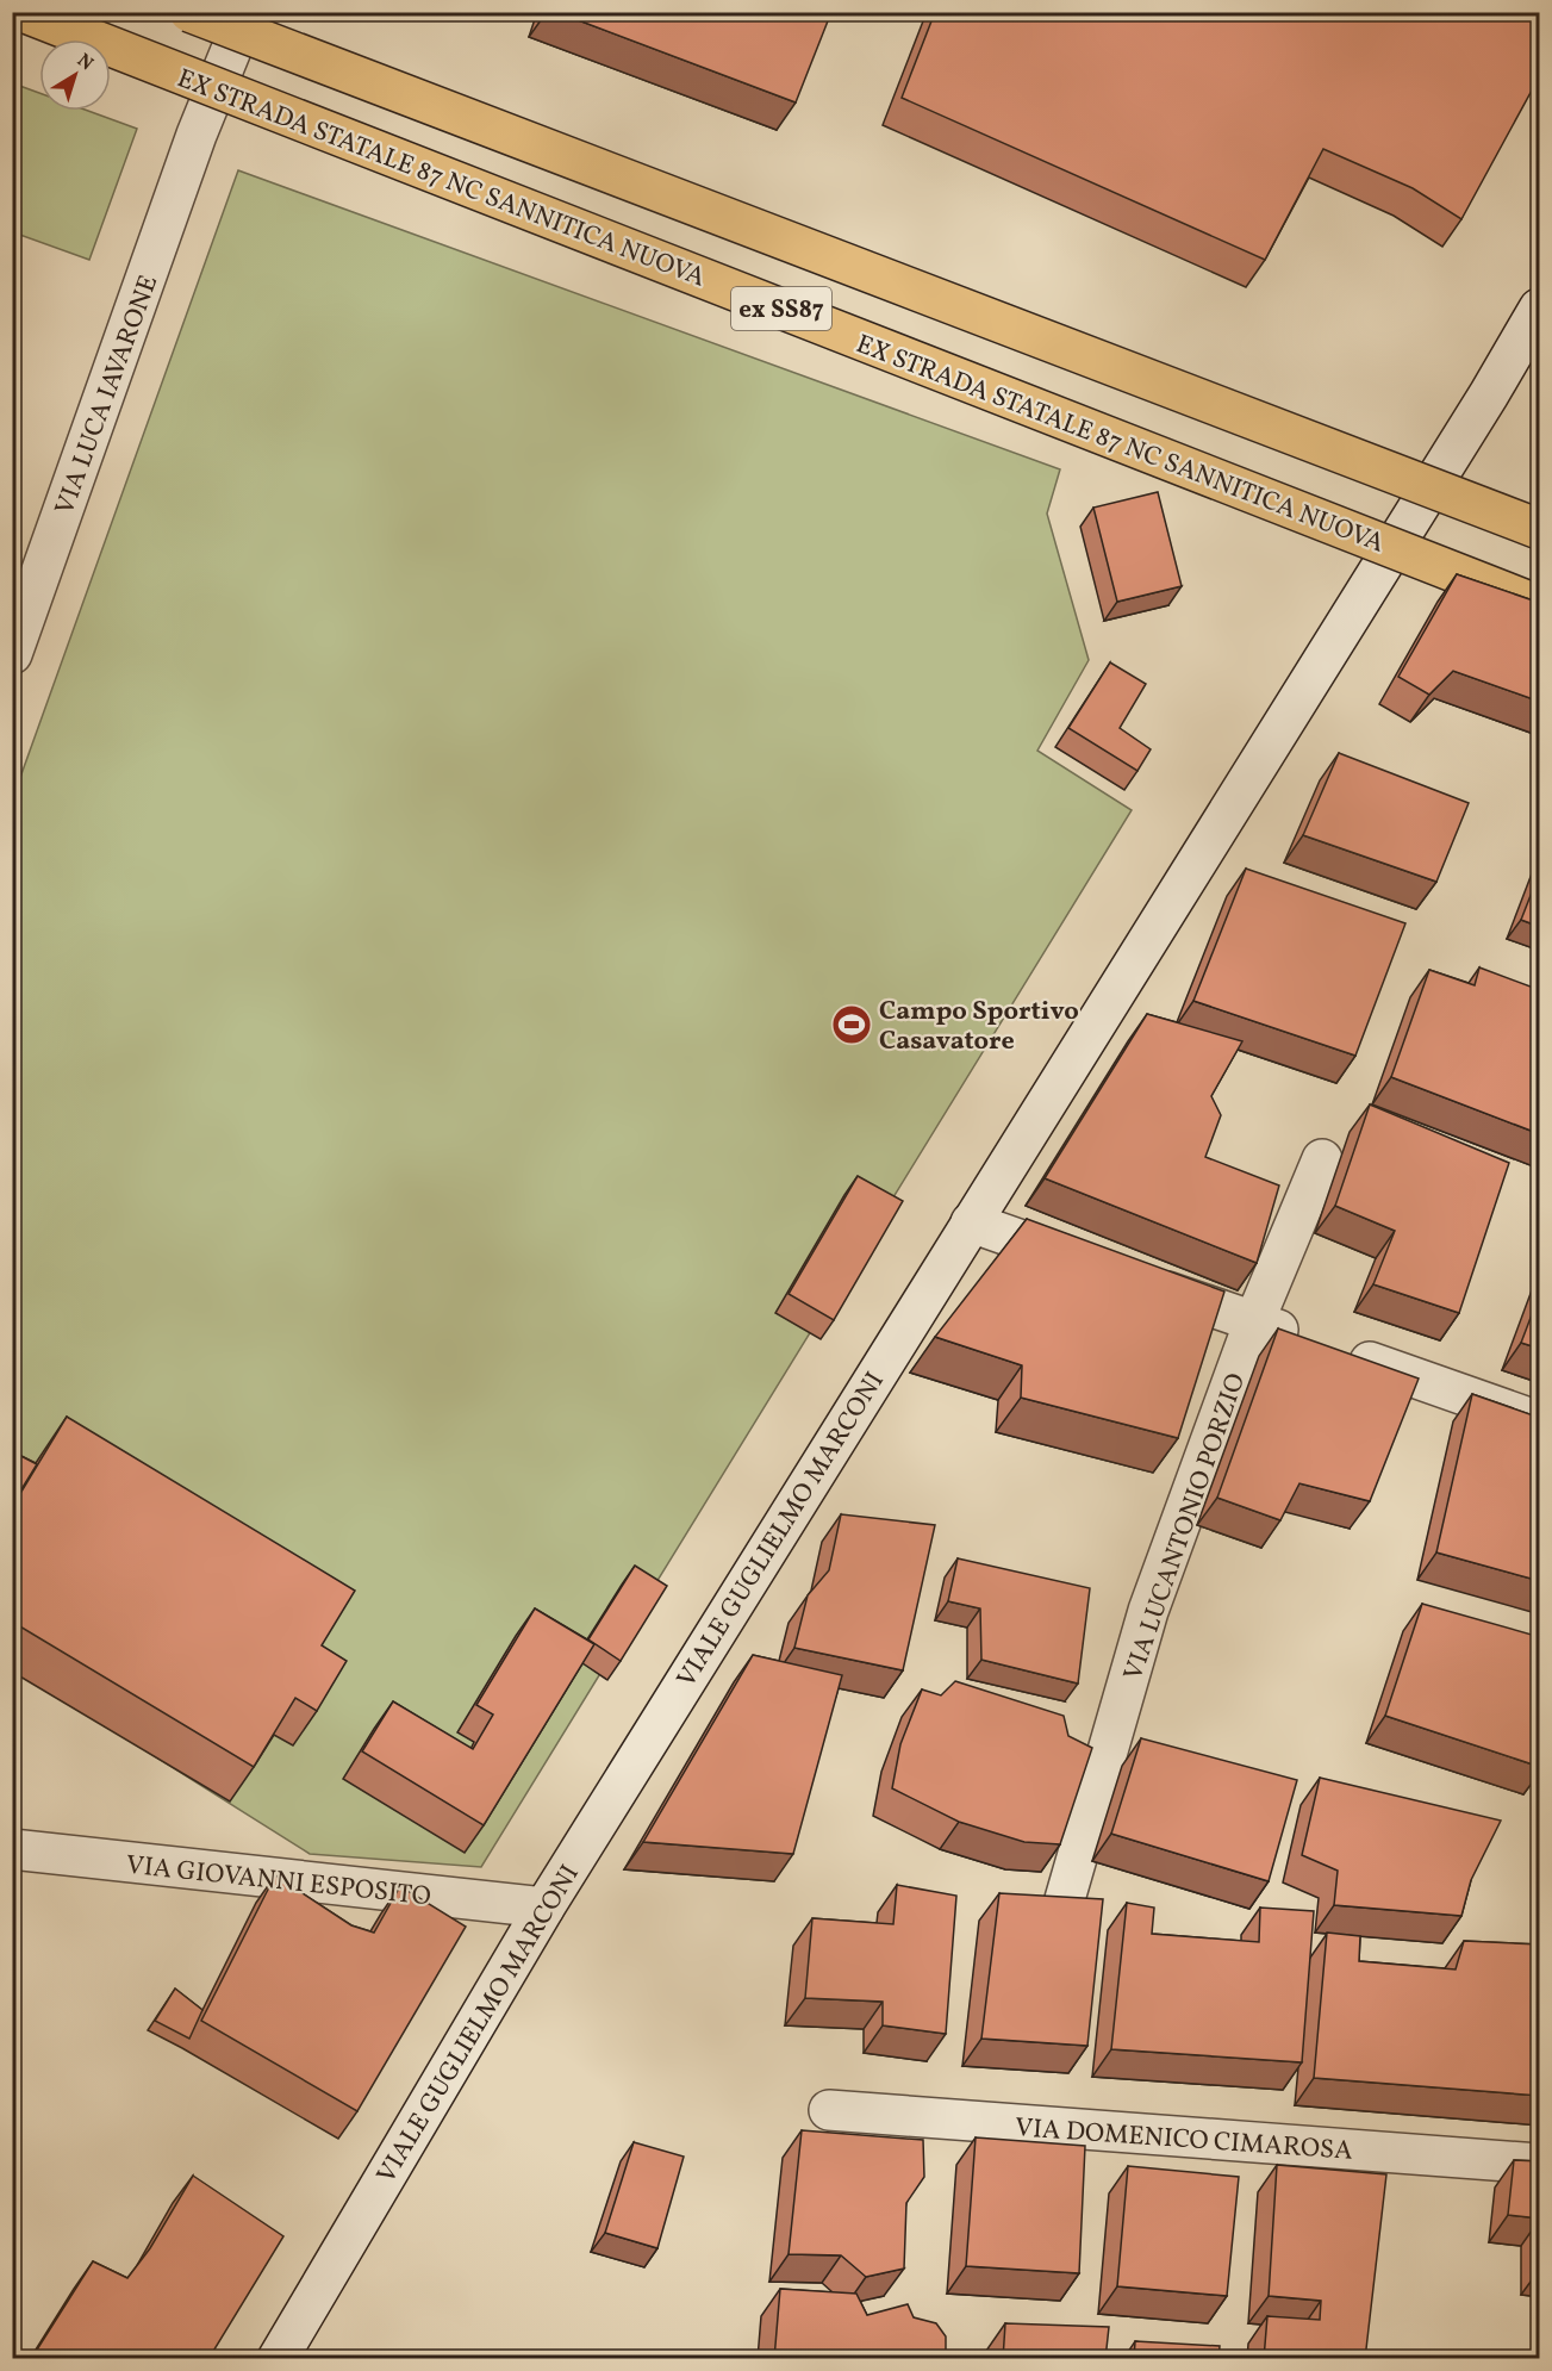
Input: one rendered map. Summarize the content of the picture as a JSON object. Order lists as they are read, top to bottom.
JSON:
{
  "streets": {
    "highway": ["EX STRADA STATALE 87 NC SANNITICA NUOVA", "ex SS87"],
    "street": [
      "VIA LUCA IAVARONE",
      "VIA LUCANTONIO PORZIO",
      "VIALE GUGLIELMO MARCONI",
      "VIA GIOVANNI ESPOSITO",
      "VIA DOMENICO CIMAROSA"
    ]
  },
  "crossings": [
    ["VIALE GUGLIELMO MARCONI", "VIA GIOVANNI ESPOSITO"]
  ],
  "places": {
    "sports": ["Campo Sportivo Casavatore"]
  },
  "north": "top right"
}
